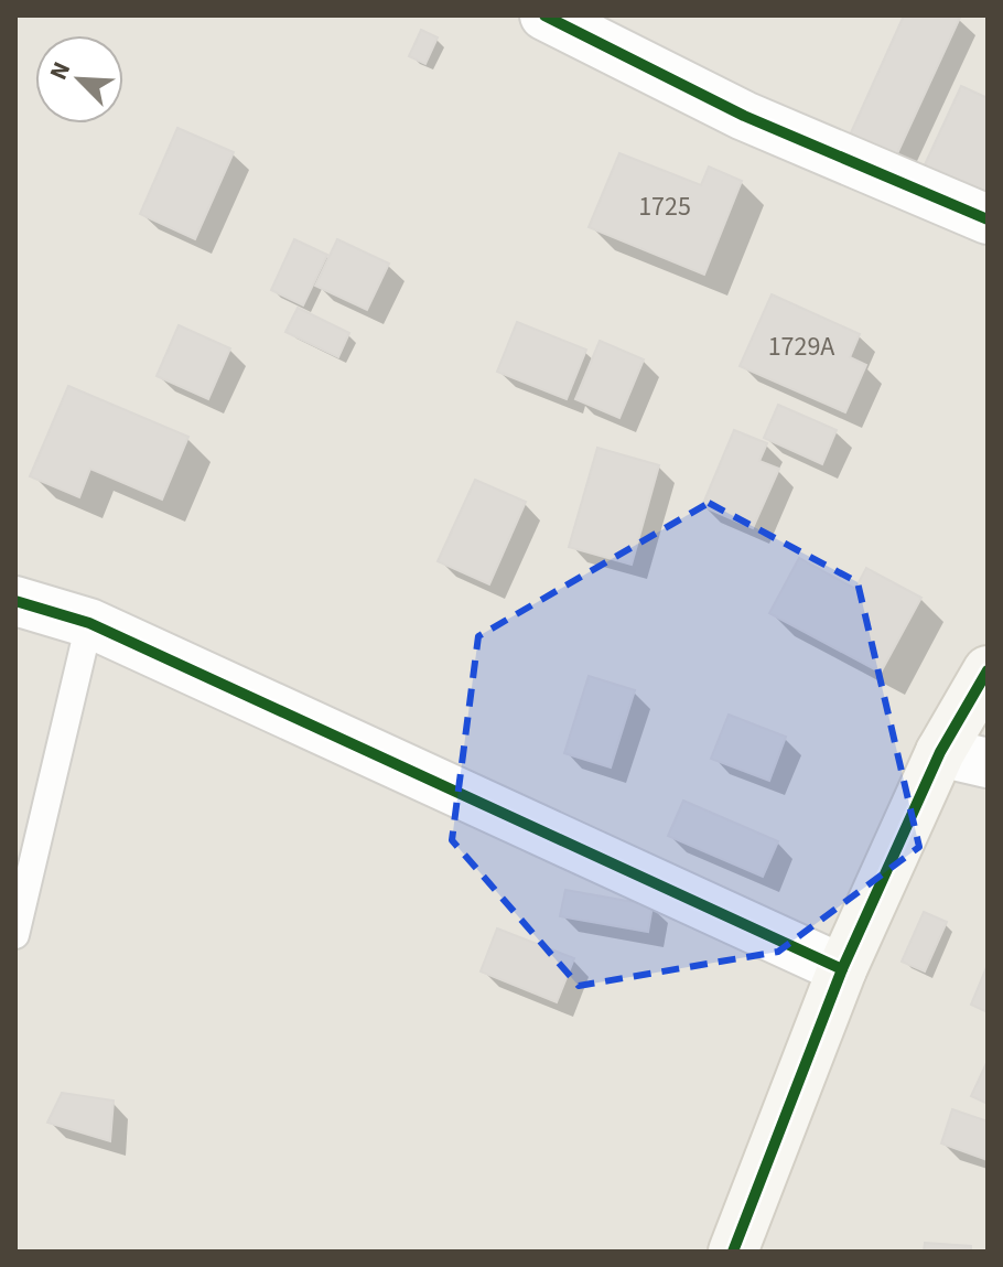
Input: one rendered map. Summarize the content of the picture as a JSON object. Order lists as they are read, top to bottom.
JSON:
{
  "house_numbers": ["1725", "1729A"],
  "north": "top left"
}
